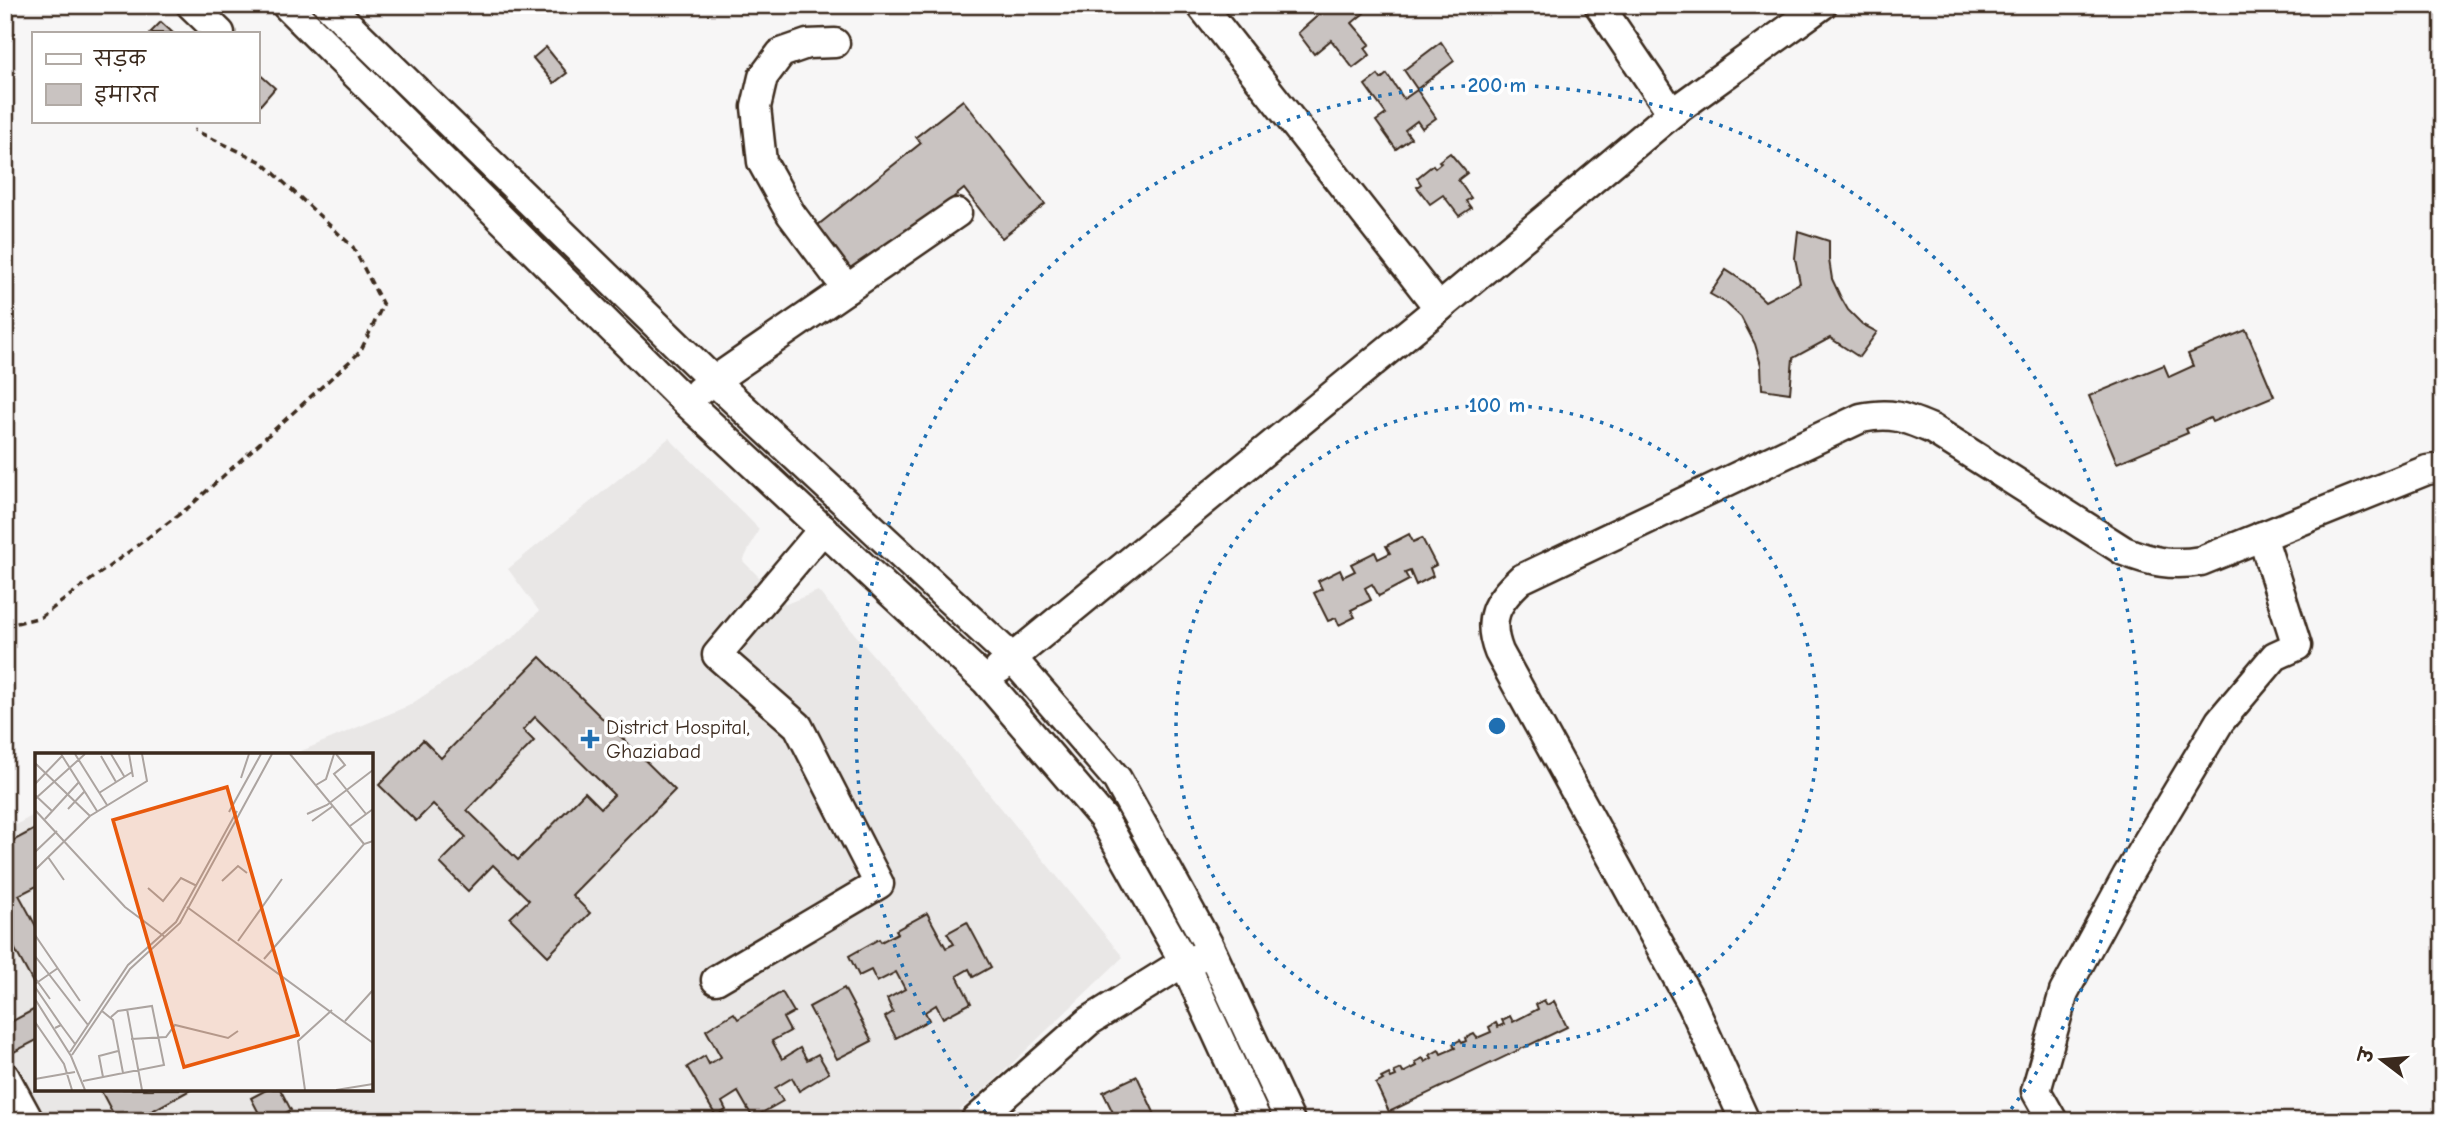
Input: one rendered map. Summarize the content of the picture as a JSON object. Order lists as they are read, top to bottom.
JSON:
{
  "places": {
    "health": ["District Hospital, Ghaziabad"]
  },
  "legend": ["सड़क", "इमारत"],
  "north": "left",
  "rings": ["200 m", "100 m"]
}
